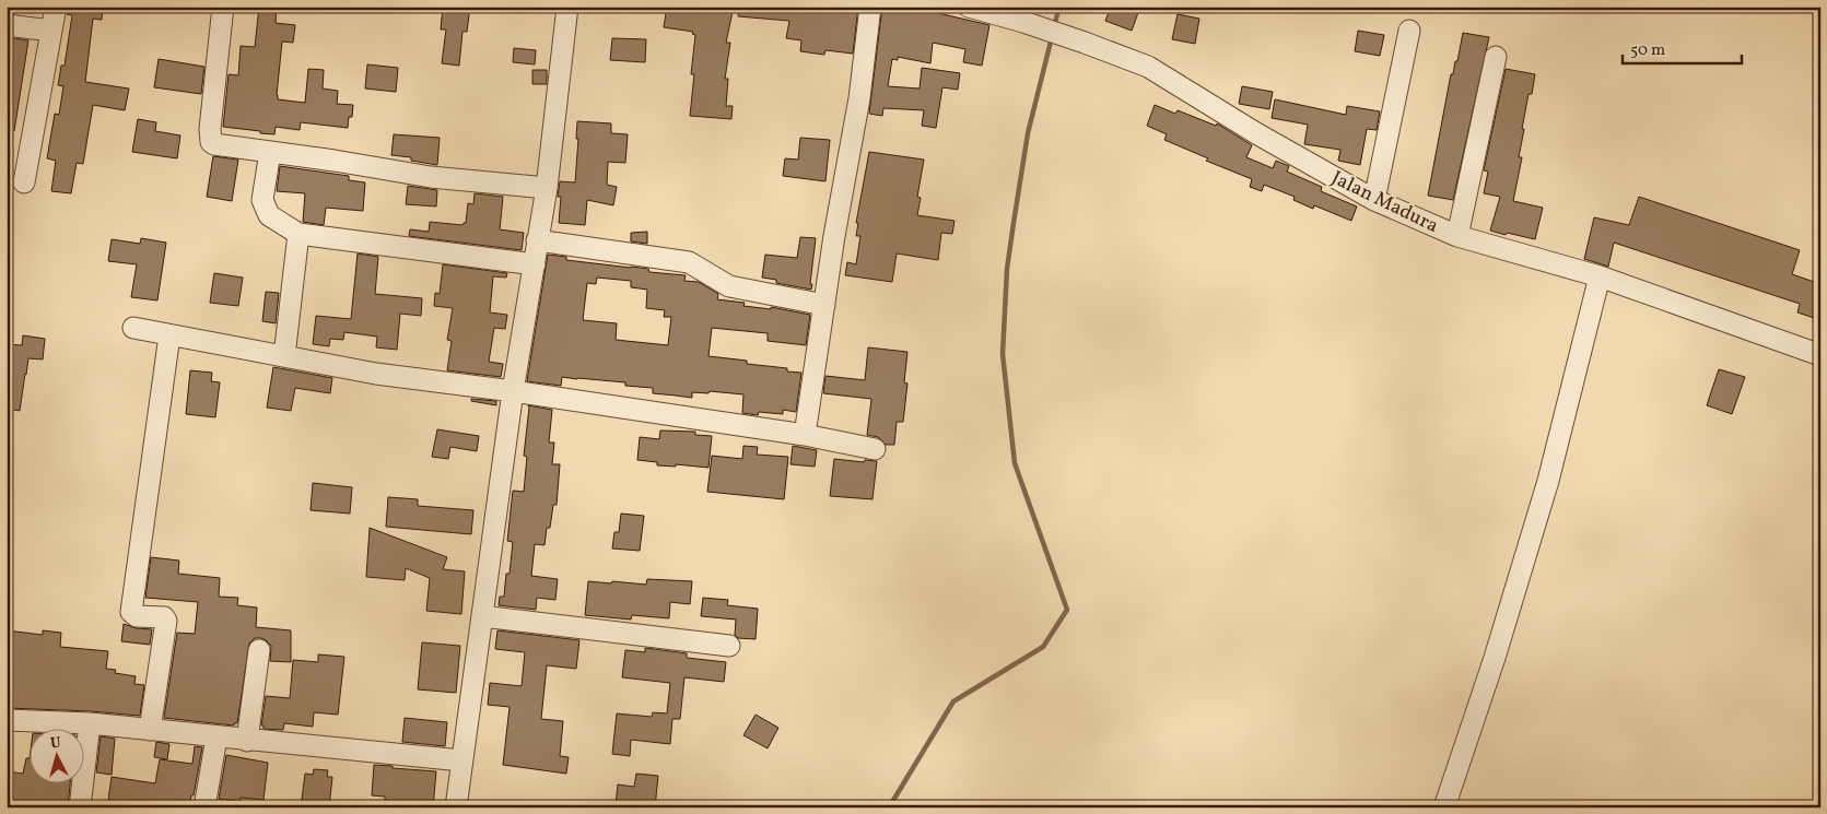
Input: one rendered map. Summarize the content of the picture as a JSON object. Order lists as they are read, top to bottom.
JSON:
{
  "streets": {
    "street": ["Jalan Madura"]
  },
  "scale_bar": "50 m",
  "north": "top"
}
